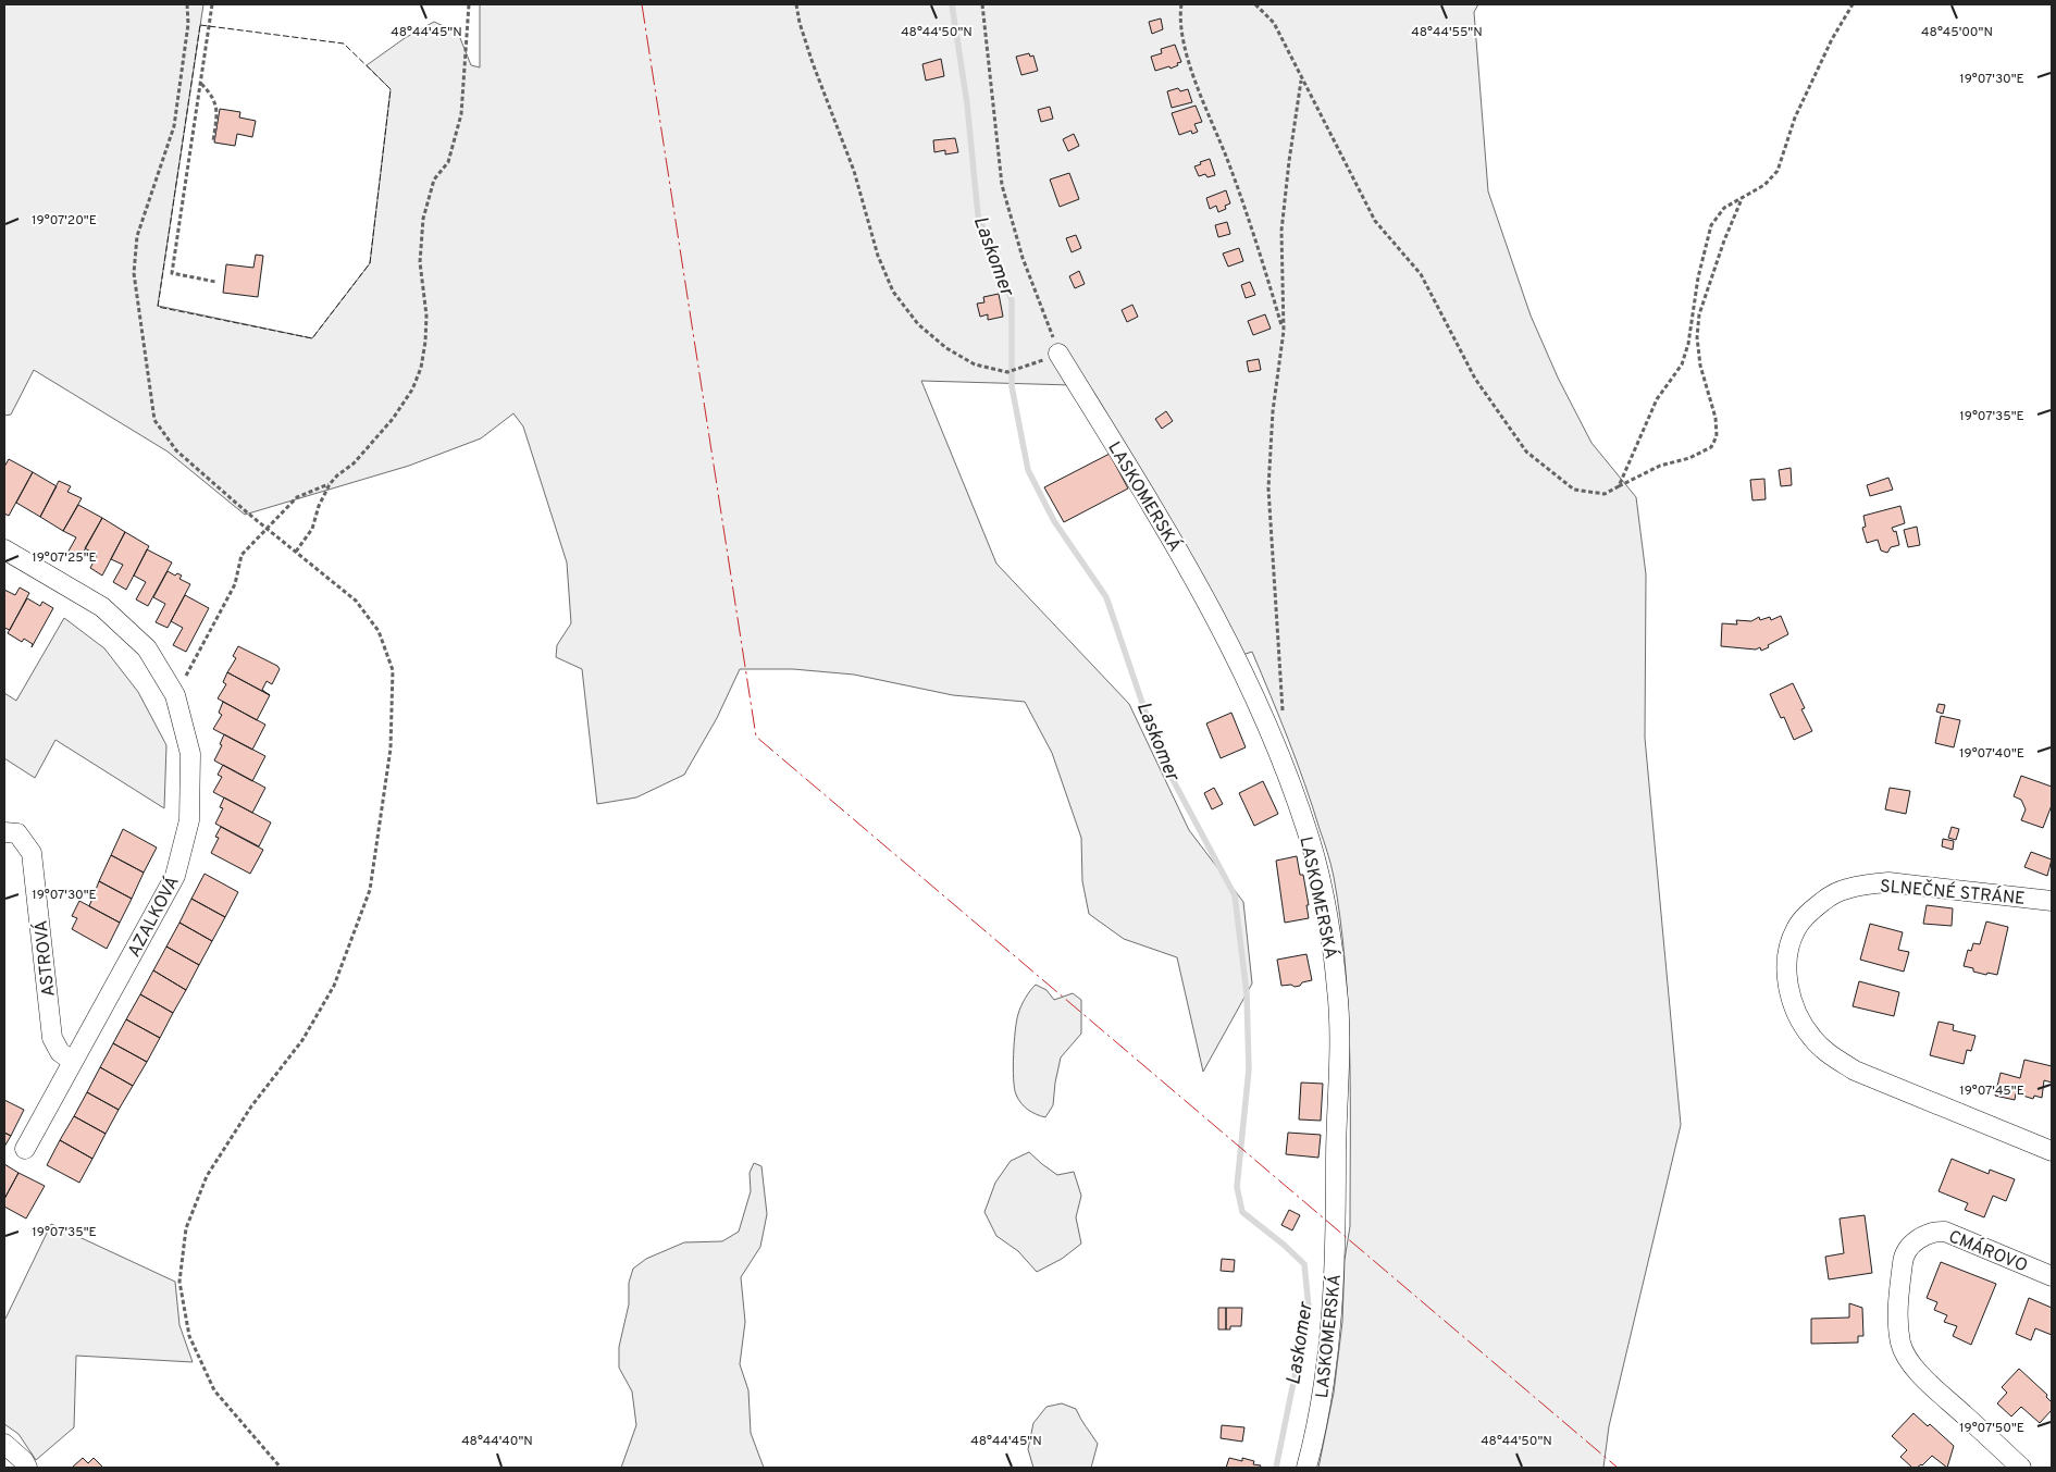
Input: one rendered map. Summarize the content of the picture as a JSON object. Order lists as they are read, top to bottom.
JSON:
{
  "streets": {
    "street": [
      "LASKOMERSKÁ",
      "SLNEČNÉ STRÁNE",
      "AZALKOVÁ",
      "ASTROVÁ",
      "CMÁROVO"
    ]
  },
  "crossings": [
    ["AZALKOVÁ", "ASTROVÁ"]
  ],
  "water": ["Laskomer"],
  "coordinates": [
    "48°44'45\"N",
    "48°44'50\"N",
    "48°44'55\"N",
    "48°45'00\"N",
    "19°07'30\"E",
    "19°07'20\"E",
    "19°07'35\"E",
    "19°07'25\"E",
    "19°07'40\"E",
    "19°07'45\"E",
    "19°07'50\"E",
    "48°44'40\"N"
  ]
}
